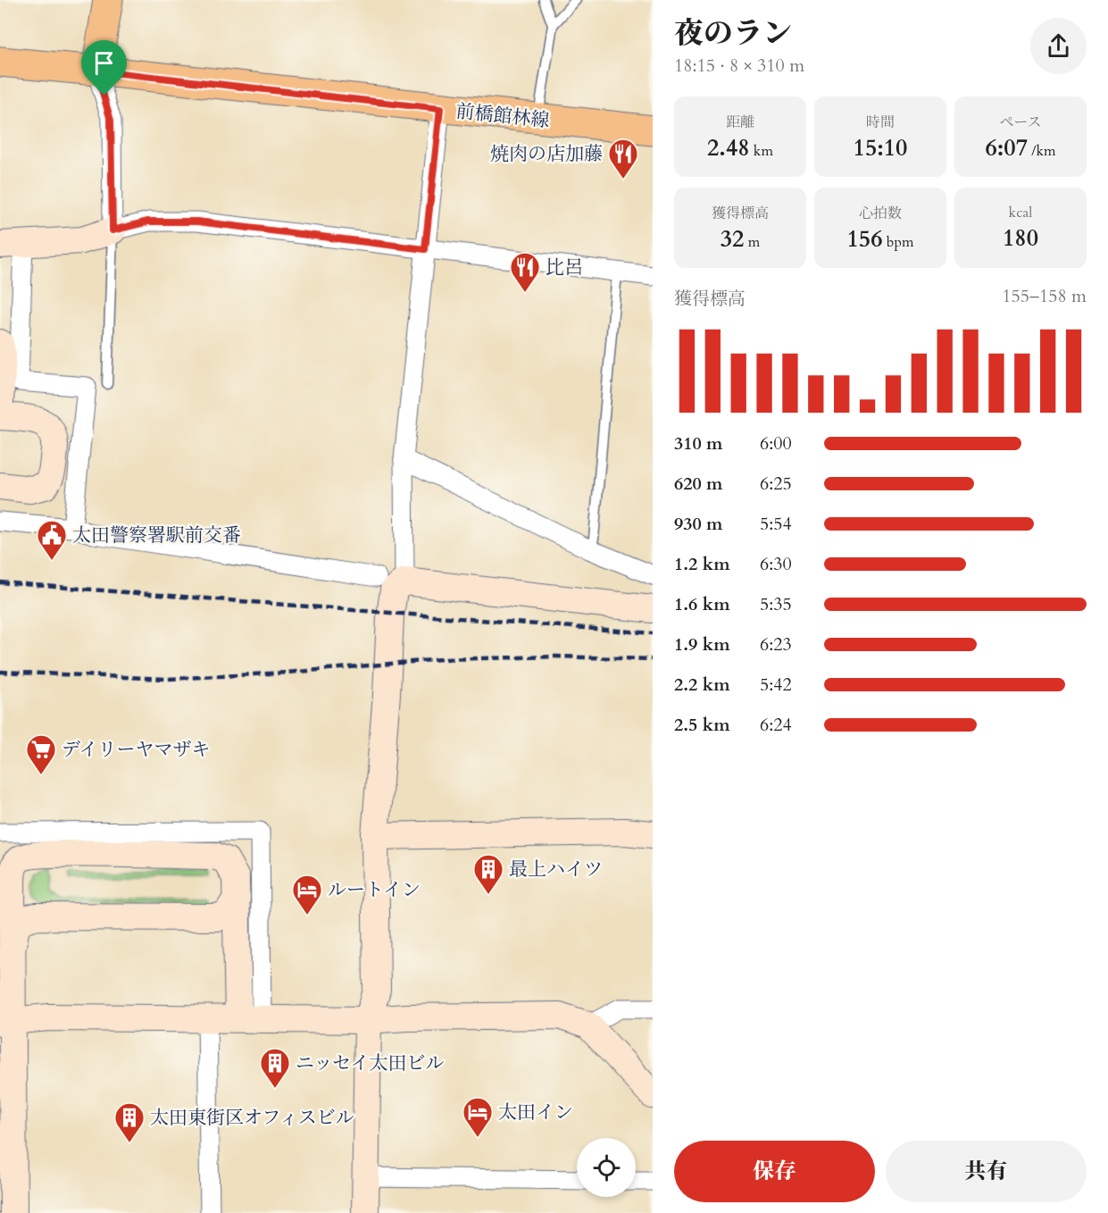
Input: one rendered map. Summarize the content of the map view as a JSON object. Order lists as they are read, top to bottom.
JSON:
{
  "streets": {
    "main road": ["前橋館林線"]
  },
  "places": {
    "restaurant": ["焼肉の店加藤", "比呂"],
    "public building": ["太田警察署駅前交番"],
    "supermarket": ["デイリーヤマザキ"],
    "building": ["最上ハイツ", "ニッセイ太田ビル", "太田東街区オフィスビル"],
    "hotel": ["ルートイン", "太田イン"]
  },
  "page": {
    "heading": ["夜のラン", "18:15 · 8 × 310 m"],
    "stats": [
      ["距離", "2.48 km"],
      ["時間", "15:10"],
      ["ペース", "6:07 /km"],
      ["獲得標高", "32 m"],
      ["心拍数", "156 bpm"],
      ["kcal", "180"]
    ],
    "chart": ["獲得標高", "155–158 m"],
    "list": [
      {
        "name": "310 m",
        "note": "6:00"
      },
      {
        "name": "620 m",
        "note": "6:25"
      },
      {
        "name": "930 m",
        "note": "5:54"
      },
      {
        "name": "1.2 km",
        "note": "6:30"
      },
      {
        "name": "1.6 km",
        "note": "5:35"
      },
      {
        "name": "1.9 km",
        "note": "6:23"
      },
      {
        "name": "2.2 km",
        "note": "5:42"
      },
      {
        "name": "2.5 km",
        "note": "6:24"
      }
    ],
    "buttons": ["保存", "共有"]
  }
}
